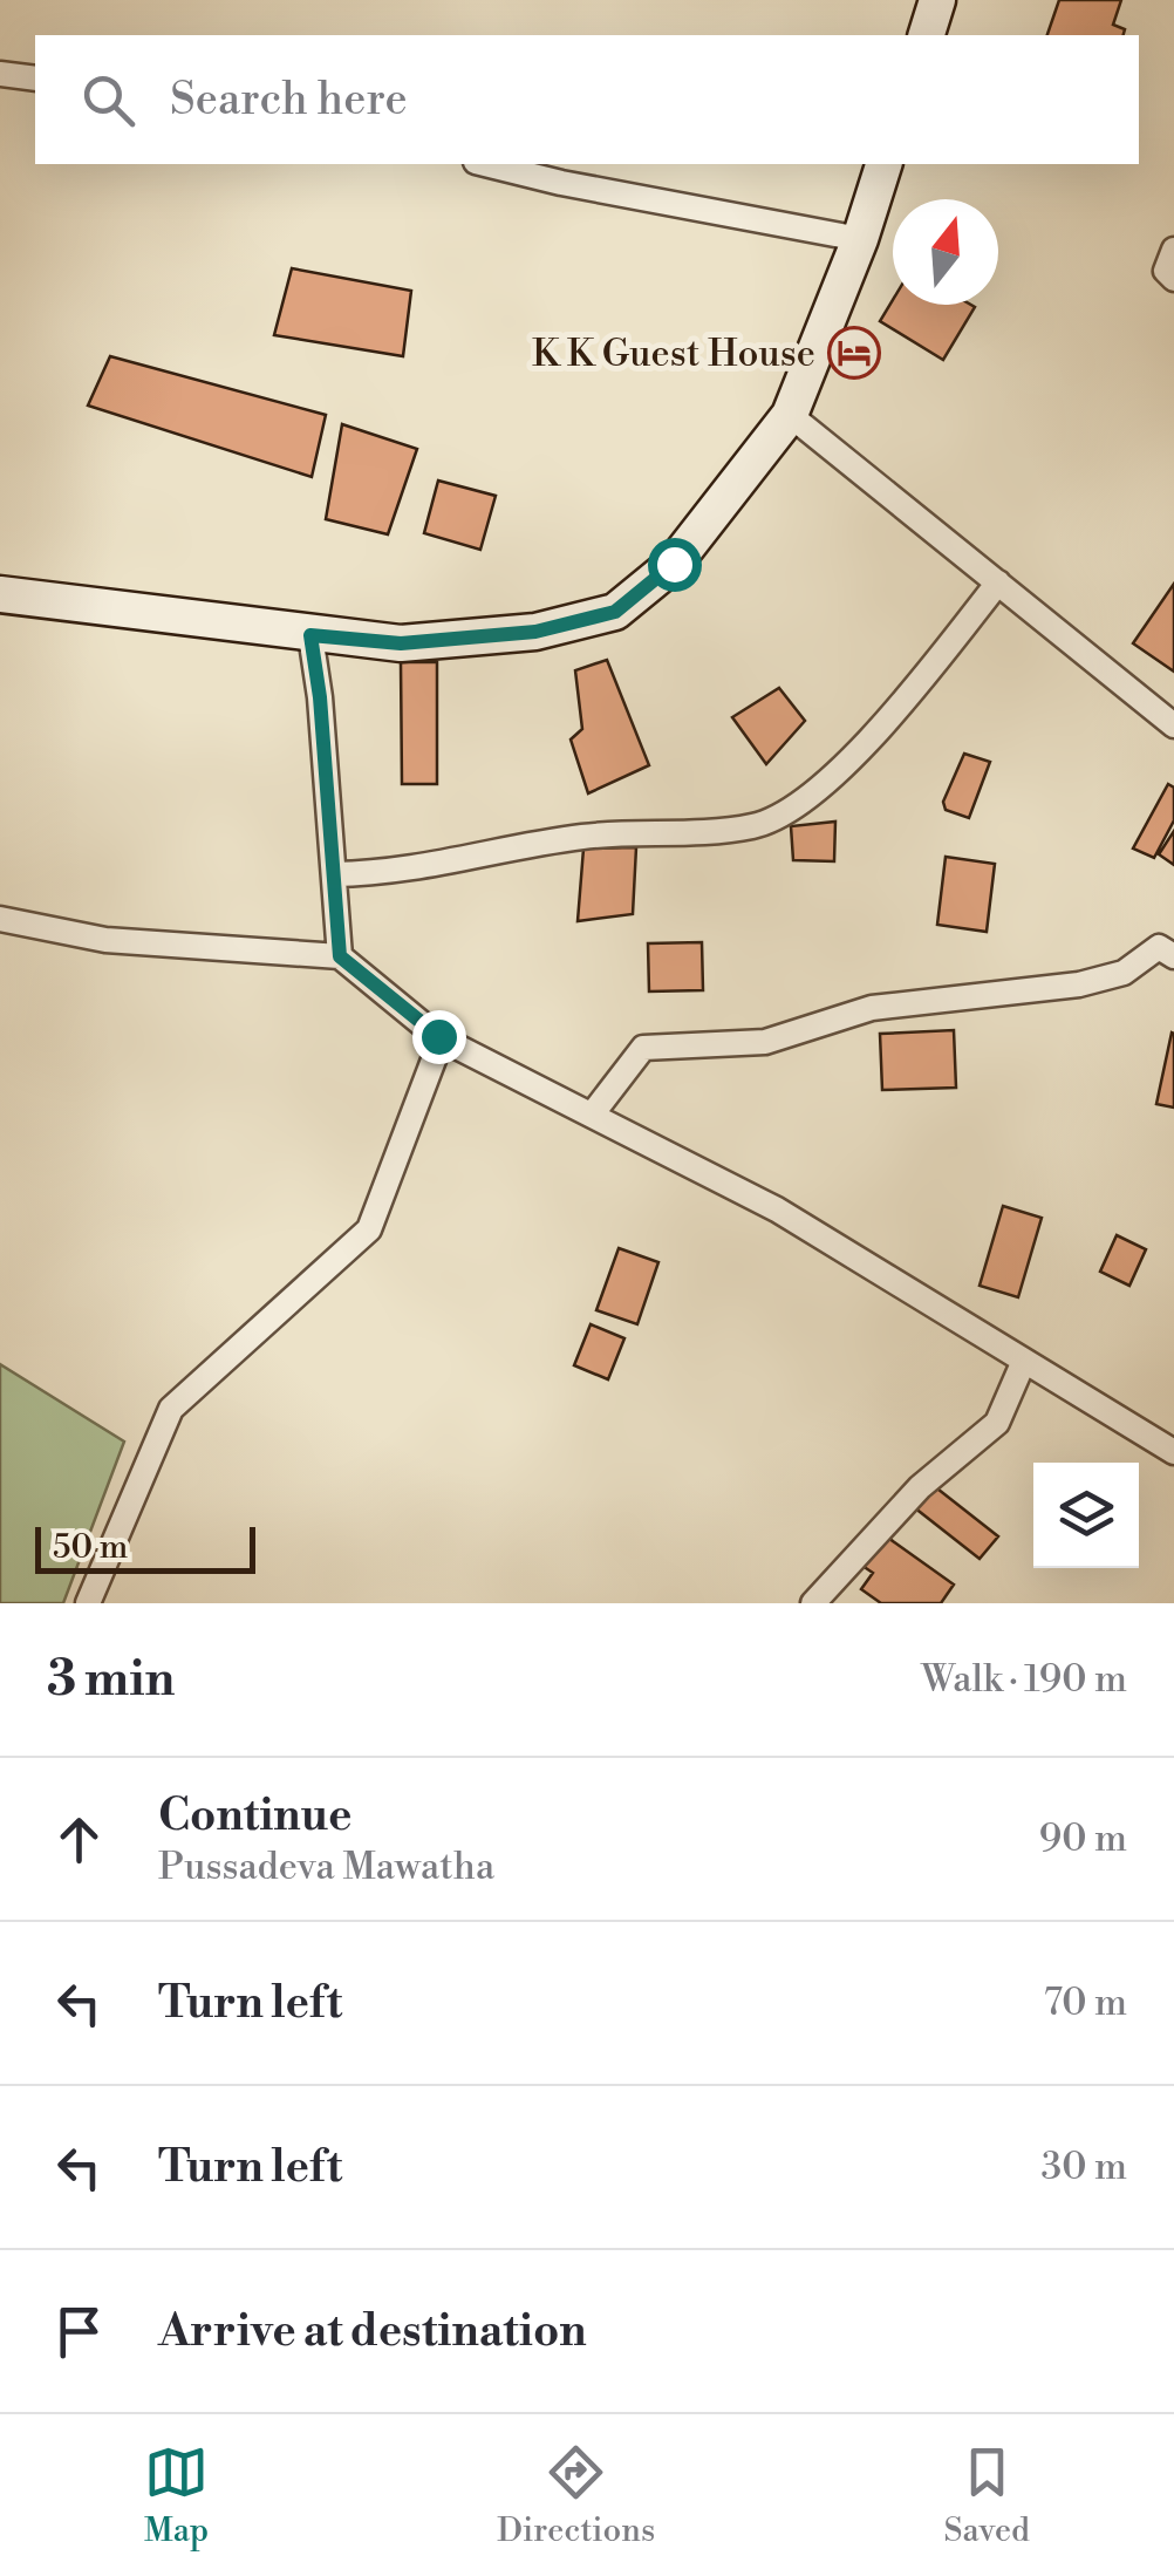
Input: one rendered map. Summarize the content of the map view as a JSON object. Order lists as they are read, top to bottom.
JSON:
{
  "places": {
    "hotel": ["K K Guest House"]
  },
  "scale_bar": "50 m",
  "north": "top",
  "page": {
    "search": "Search here",
    "scale": "50 m",
    "heading": ["3 min", "Walk · 190 m"],
    "list": [
      ["Continue", "Pussadeva Mawatha", "90 m"],
      ["Turn left", "70 m"],
      ["Turn left", "30 m"],
      "Arrive at destination"
    ],
    "nav": ["Map", "Directions", "Saved"]
  }
}
